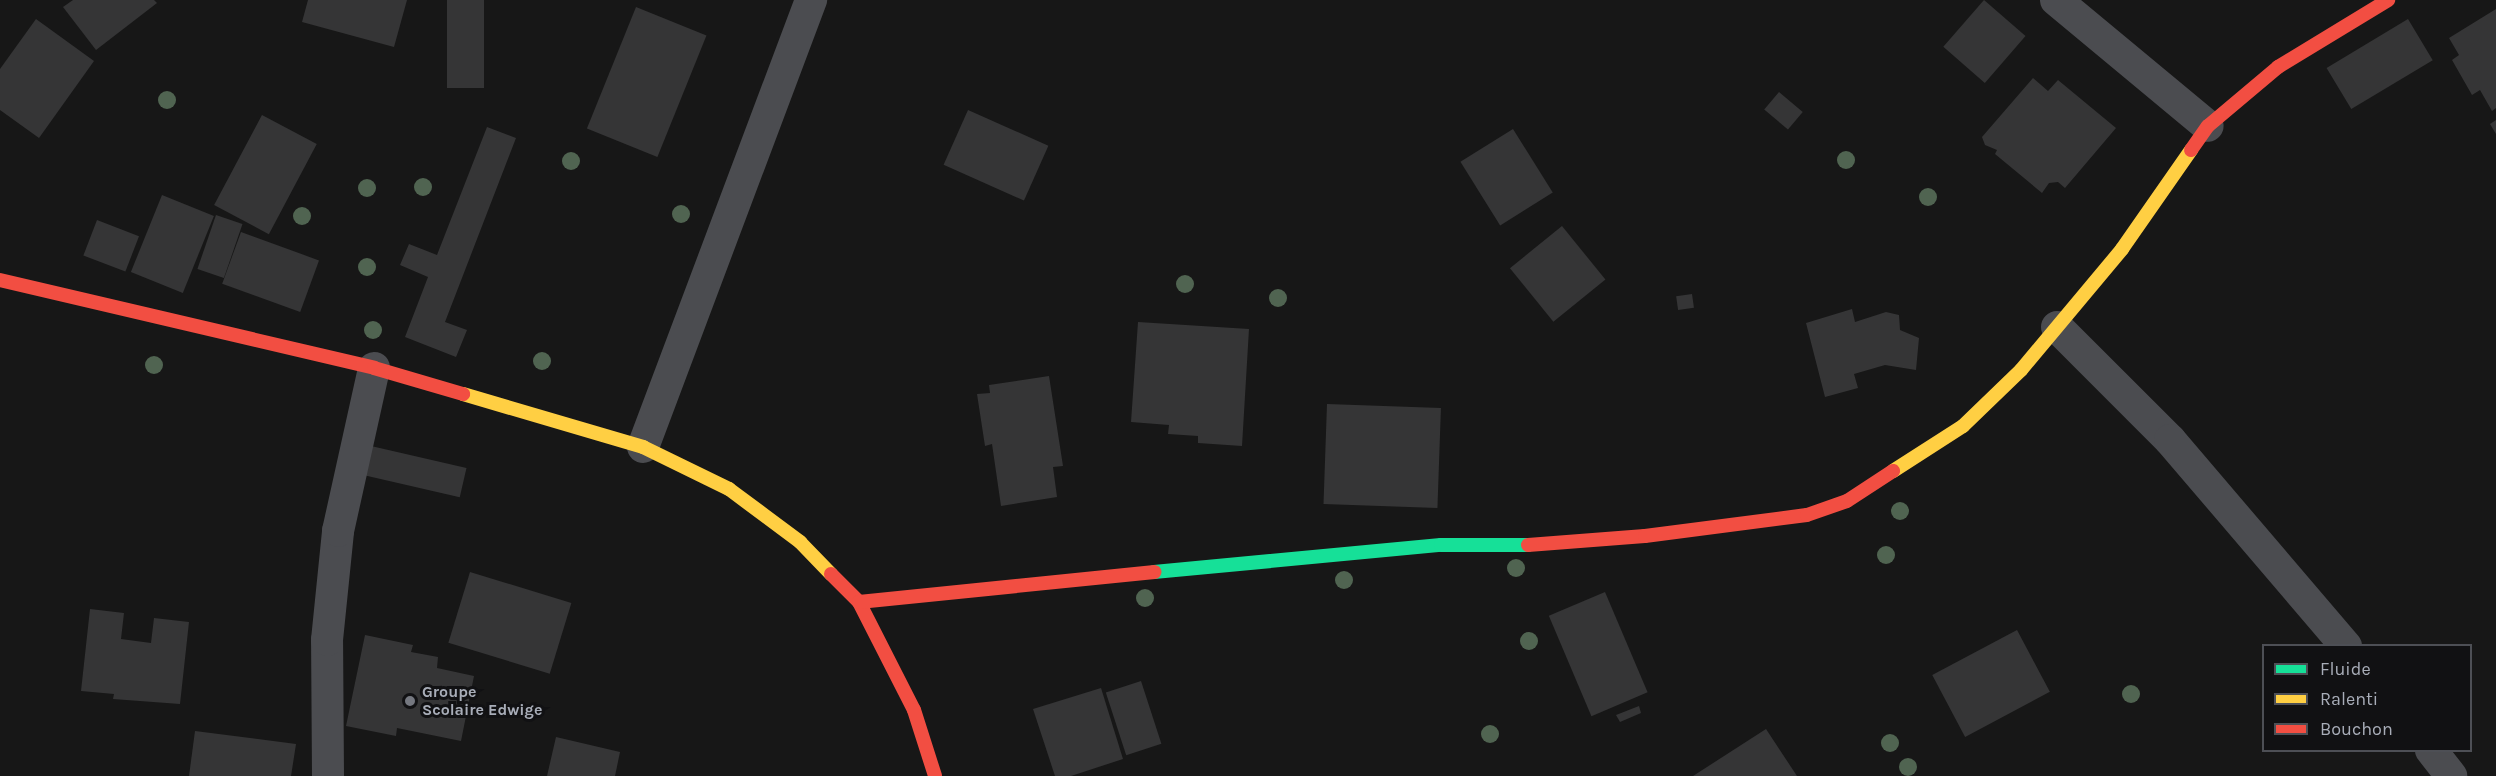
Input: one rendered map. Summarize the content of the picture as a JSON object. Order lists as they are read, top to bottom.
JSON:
{
  "places": ["Groupe Scolaire Edwige"],
  "legend": ["Fluide", "Ralenti", "Bouchon"]
}
